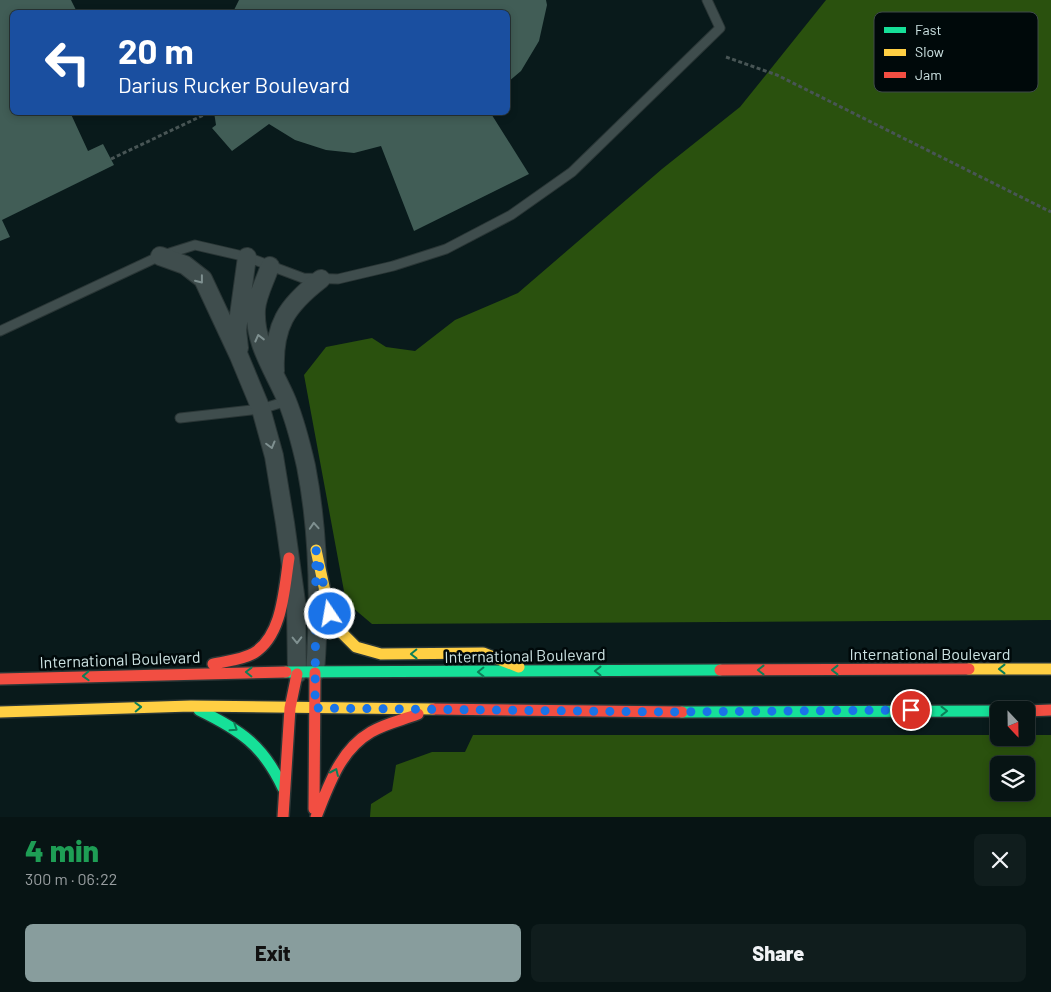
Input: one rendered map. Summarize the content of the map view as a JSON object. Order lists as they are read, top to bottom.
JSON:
{
  "streets": {
    "main road": ["International Boulevard"]
  },
  "legend": ["Fast", "Slow", "Jam"],
  "north": "bottom",
  "page": {
    "turn": ["20 m", "Darius Rucker Boulevard"],
    "heading": ["4 min", "300 m · 06:22"],
    "buttons": ["Exit", "Share"]
  }
}
